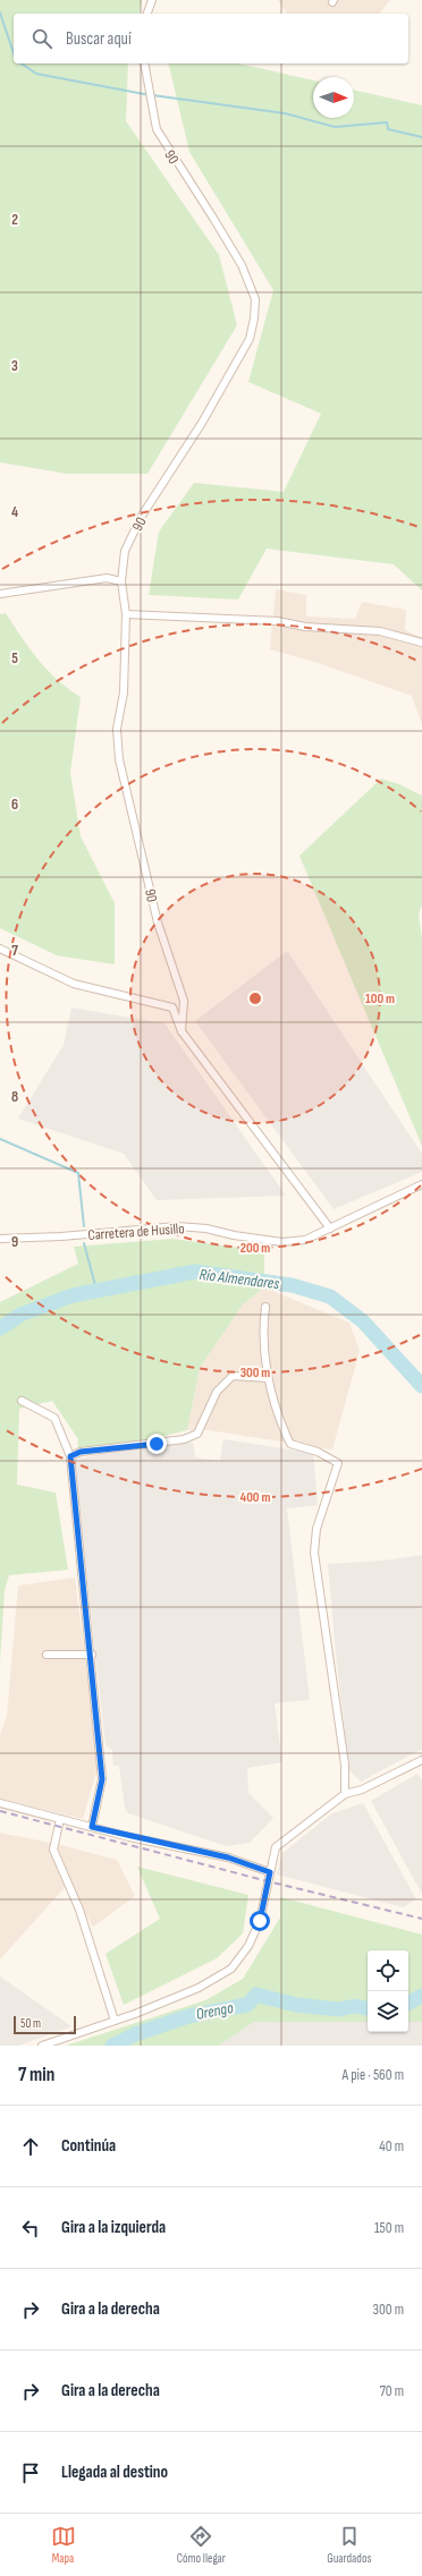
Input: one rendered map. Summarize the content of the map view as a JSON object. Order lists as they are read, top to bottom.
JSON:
{
  "streets": {
    "street": ["90", "Carretera de Husillo"]
  },
  "water": ["Río Almendares", "Orengo"],
  "scale_bar": "50 m",
  "north": "right",
  "page": {
    "search": "Buscar aquí",
    "scale": "50 m",
    "heading": ["7 min", "A pie · 560 m"],
    "list": [
      ["Continúa", "40 m"],
      ["Gira a la izquierda", "150 m"],
      ["Gira a la derecha", "300 m"],
      ["Gira a la derecha", "70 m"],
      "Llegada al destino"
    ],
    "nav": ["Mapa", "Cómo llegar", "Guardados"]
  },
  "grid": {
    "rows": [
      "2",
      "3",
      "4",
      "5",
      "6",
      "7",
      "8",
      "9"
    ]
  },
  "rings": [
    "100 m",
    "200 m",
    "300 m",
    "400 m"
  ]
}
